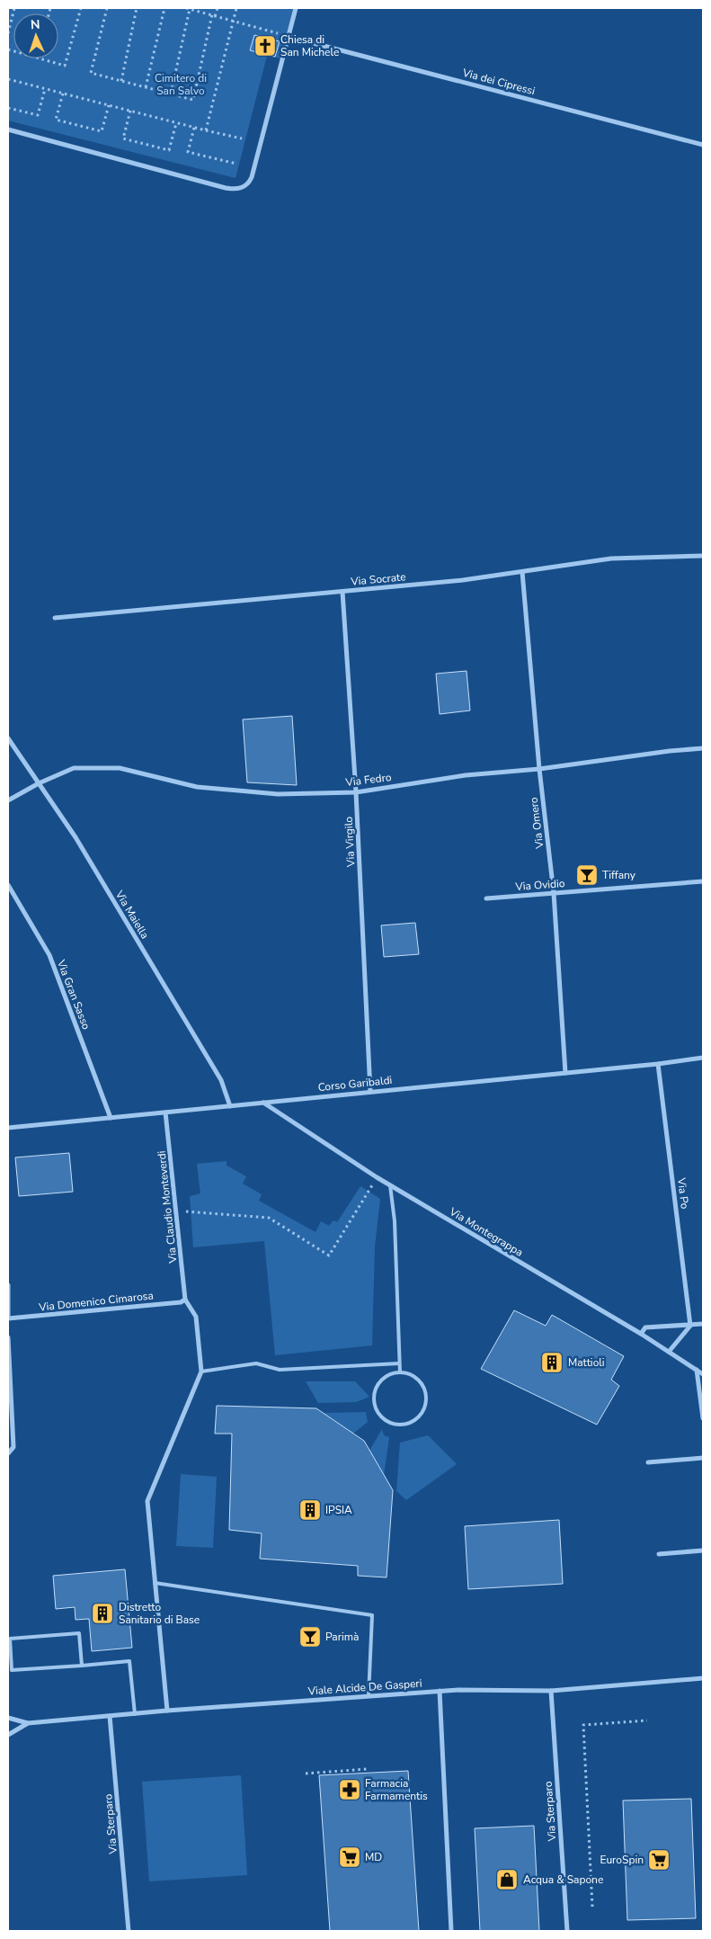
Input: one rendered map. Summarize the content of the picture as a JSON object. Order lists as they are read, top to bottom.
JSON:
{
  "streets": {
    "street": [
      "Via dei Cipressi",
      "Via Socrate",
      "Via Fedro",
      "Via Omero",
      "Via Virgilo",
      "Via Ovidio",
      "Via Maiella",
      "Via Gran Sasso",
      "Corso Garibaldi",
      "Via Po",
      "Via Claudio Monteverdi",
      "Via Montegrappa",
      "Via Domenico Cimarosa",
      "Viale Alcide De Gasperi",
      "Via Sterparo"
    ]
  },
  "crossings": [
    ["Via Socrate", "Via Omero"],
    ["Via Socrate", "Via Virgilo"],
    ["Via Fedro", "Via Omero"],
    ["Via Fedro", "Via Virgilo"],
    ["Via Fedro", "Via Maiella"],
    ["Via Omero", "Via Ovidio"],
    ["Via Omero", "Corso Garibaldi"],
    ["Via Virgilo", "Corso Garibaldi"],
    ["Via Maiella", "Corso Garibaldi"],
    ["Via Gran Sasso", "Corso Garibaldi"],
    ["Corso Garibaldi", "Via Po"],
    ["Corso Garibaldi", "Via Claudio Monteverdi"],
    ["Corso Garibaldi", "Via Montegrappa"],
    ["Via Claudio Monteverdi", "Via Domenico Cimarosa"],
    ["Viale Alcide De Gasperi", "Via Sterparo"]
  ],
  "parks": ["Cimitero di San Salvo"],
  "places": {
    "church": ["Chiesa di San Michele"],
    "bar": ["Tiffany", "Parimà"],
    "building": ["Mattioli", "IPSIA", "Distretto Sanitario di Base"],
    "pharmacy": ["Farmacia Farmamentis"],
    "supermarket": ["MD", "EuroSpin"],
    "shop": ["Acqua & Sapone"]
  },
  "north": "top"
}
